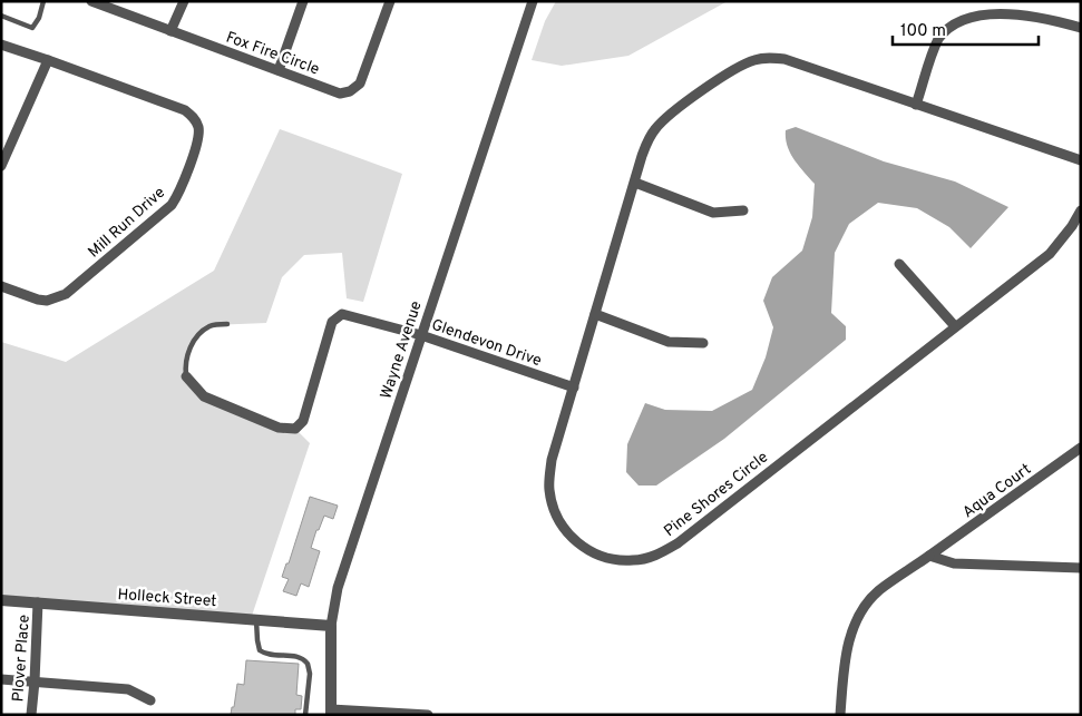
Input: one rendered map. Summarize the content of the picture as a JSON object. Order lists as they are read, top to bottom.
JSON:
{
  "streets": {
    "street": [
      "Fox Fire Circle",
      "Mill Run Drive",
      "Glendevon Drive",
      "Wayne Avenue",
      "Aqua Court",
      "Pine Shores Circle",
      "Holleck Street",
      "Plover Place"
    ]
  },
  "crossings": [
    ["Glendevon Drive", "Wayne Avenue"],
    ["Glendevon Drive", "Pine Shores Circle"],
    ["Wayne Avenue", "Holleck Street"],
    ["Holleck Street", "Plover Place"]
  ],
  "scale_bar": "100 m"
}
